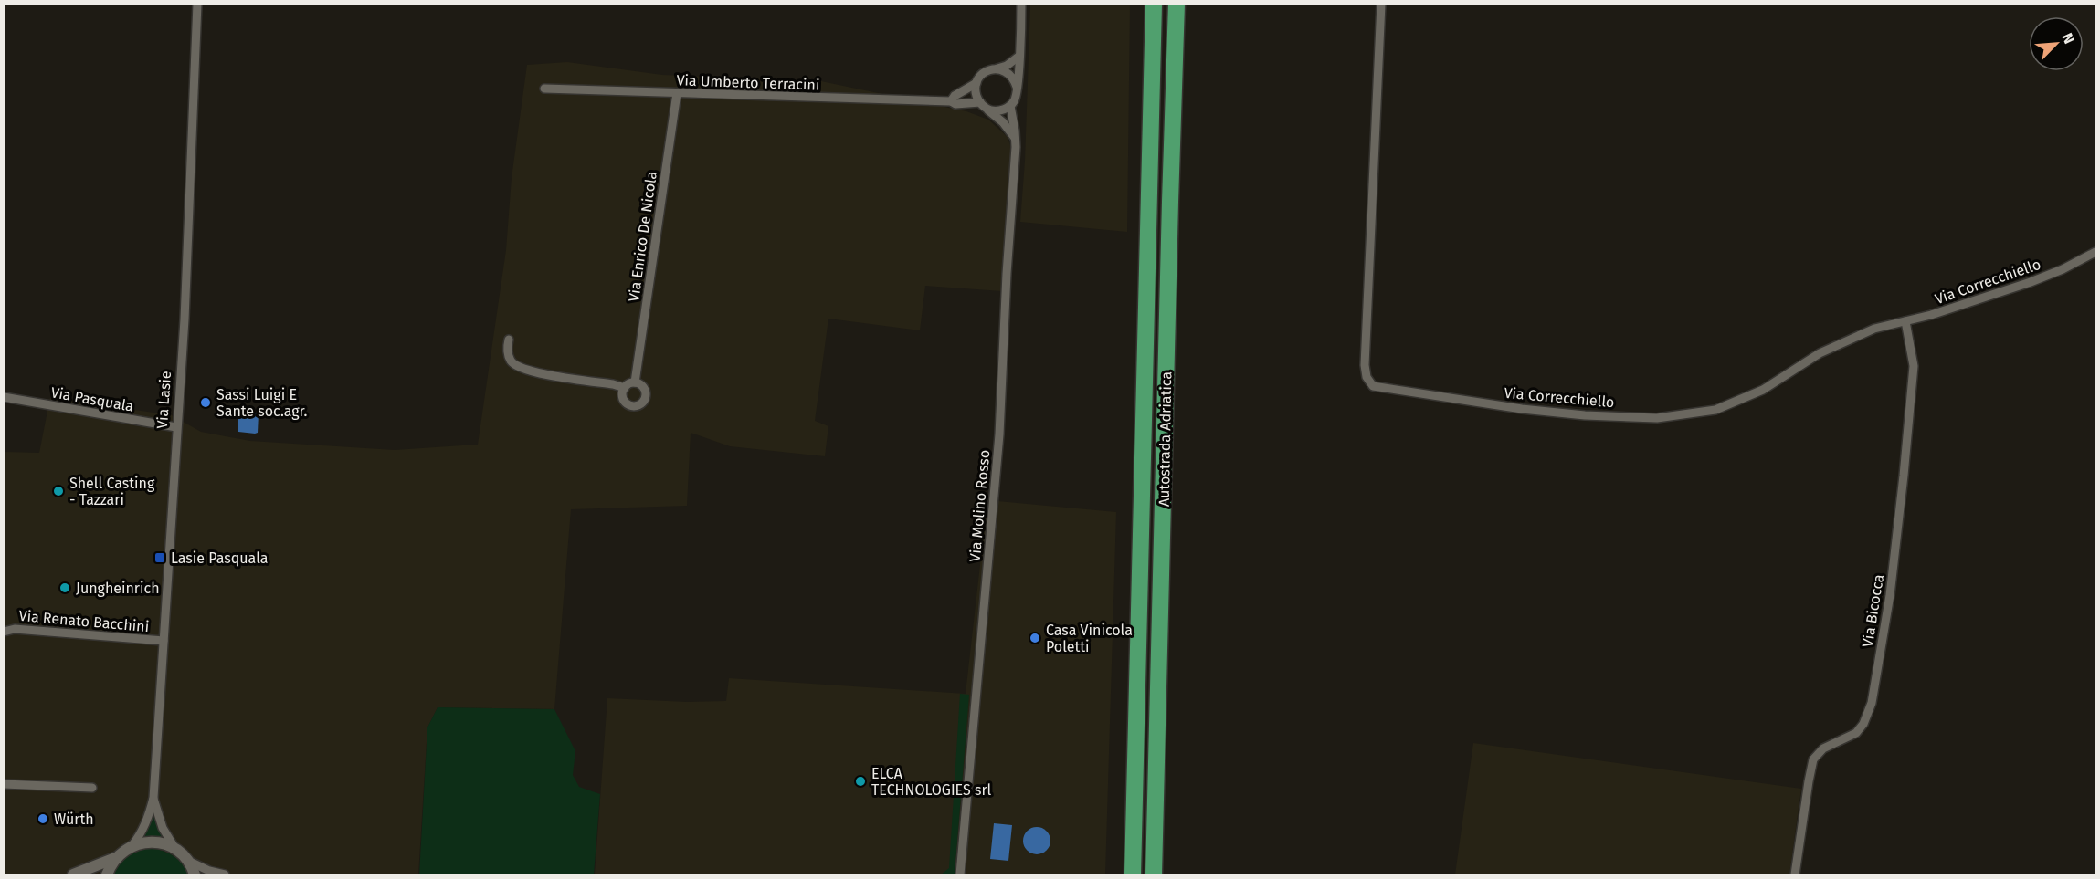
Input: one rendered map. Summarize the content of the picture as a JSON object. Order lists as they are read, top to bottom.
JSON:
{
  "streets": {
    "highway": ["Autostrada Adriatica"],
    "street": [
      "Via Umberto Terracini",
      "Via Enrico De Nicola",
      "Via Correcchiello",
      "Via Pasquala",
      "Via Lasie",
      "Via Molino Rosso",
      "Via Bicocca",
      "Via Renato Bacchini"
    ]
  },
  "crossings": [
    ["Via Umberto Terracini", "Via Enrico De Nicola"],
    ["Via Umberto Terracini", "Via Molino Rosso"],
    ["Via Correcchiello", "Via Bicocca"],
    ["Via Pasquala", "Via Lasie"],
    ["Via Lasie", "Via Renato Bacchini"]
  ],
  "places": {
    "other": [
      "Sassi Luigi E Sante soc.agr.",
      "Shell Casting - Tazzari",
      "Jungheinrich",
      "Casa Vinicola Poletti",
      "ELCA TECHNOLOGIES srl",
      "Würth"
    ],
    "transit": ["Lasie Pasquala"]
  },
  "north": "top right"
}
